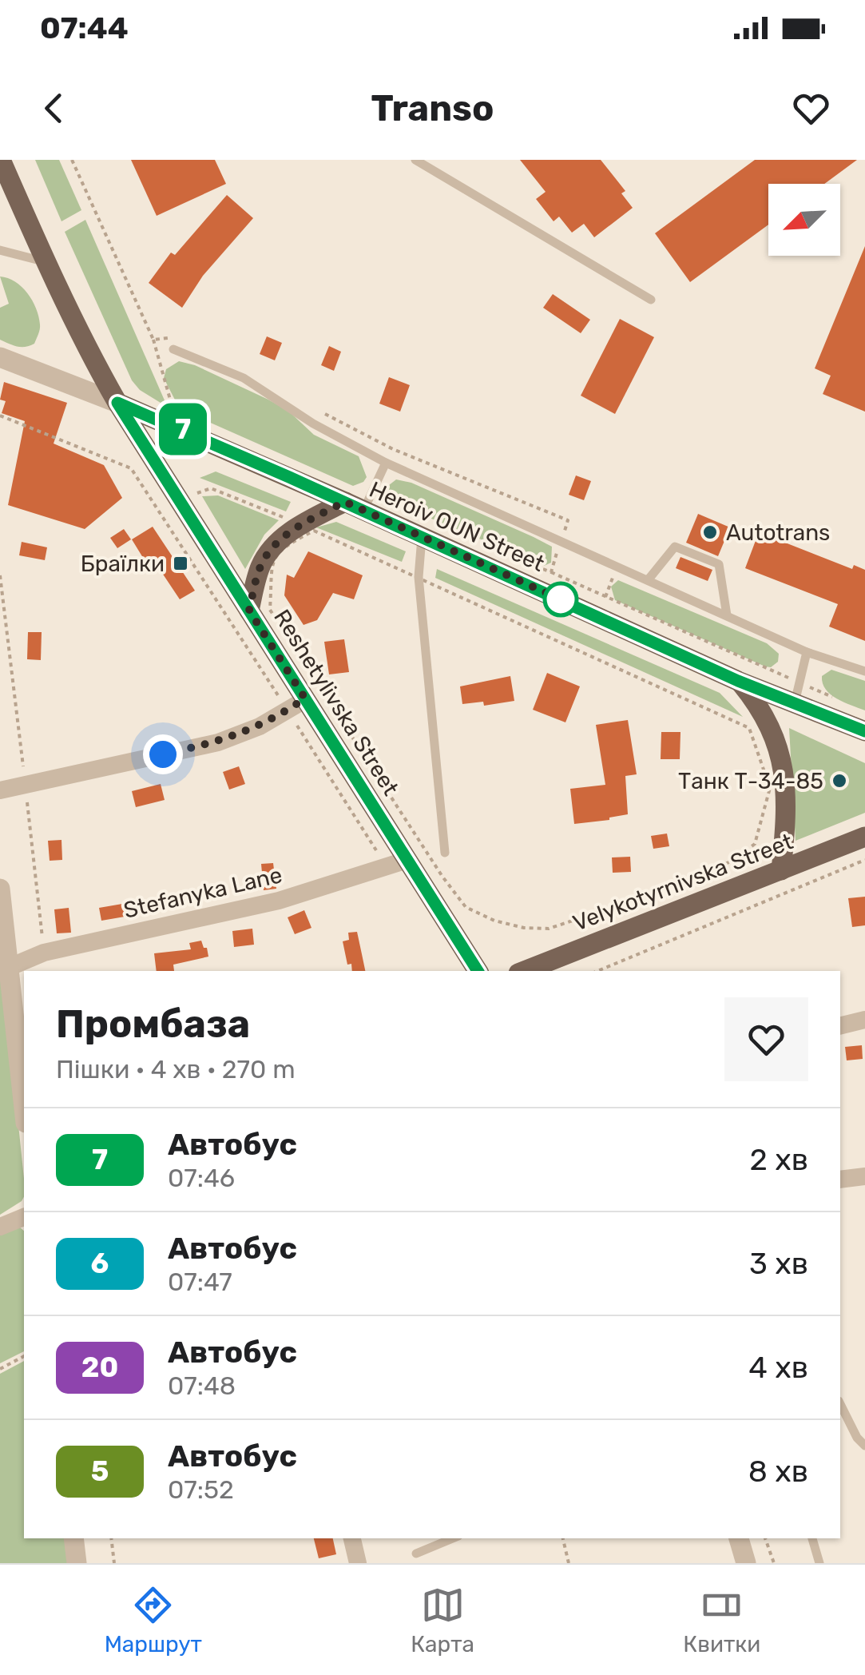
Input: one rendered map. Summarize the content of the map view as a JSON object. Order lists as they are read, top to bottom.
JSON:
{
  "streets": {
    "main road": ["Heroiv OUN Street", "Reshetylivska Street", "Velykotyrnivska Street"],
    "street": ["Stefanyka Lane"]
  },
  "crossings": [
    ["Heroiv OUN Street", "Reshetylivska Street"],
    ["Reshetylivska Street", "Stefanyka Lane"]
  ],
  "places": {
    "other": ["Autotrans", "Танк Т-34-85"],
    "transit": ["Браїлки"]
  },
  "lines": ["bus line 7"],
  "north": "bottom left",
  "page": {
    "status": "07:44",
    "header": "Transo",
    "on_map": "7",
    "heading": ["Промбаза", "Пішки · 4 хв · 270 m"],
    "list": [
      {
        "mark": "7",
        "name": "Автобус",
        "note": "07:46",
        "value": "2 хв"
      },
      {
        "mark": "6",
        "name": "Автобус",
        "note": "07:47",
        "value": "3 хв"
      },
      {
        "mark": "20",
        "name": "Автобус",
        "note": "07:48",
        "value": "4 хв"
      },
      {
        "mark": "5",
        "name": "Автобус",
        "note": "07:52",
        "value": "8 хв"
      }
    ],
    "tabs": ["Маршрут", "Карта", "Квитки"]
  }
}
